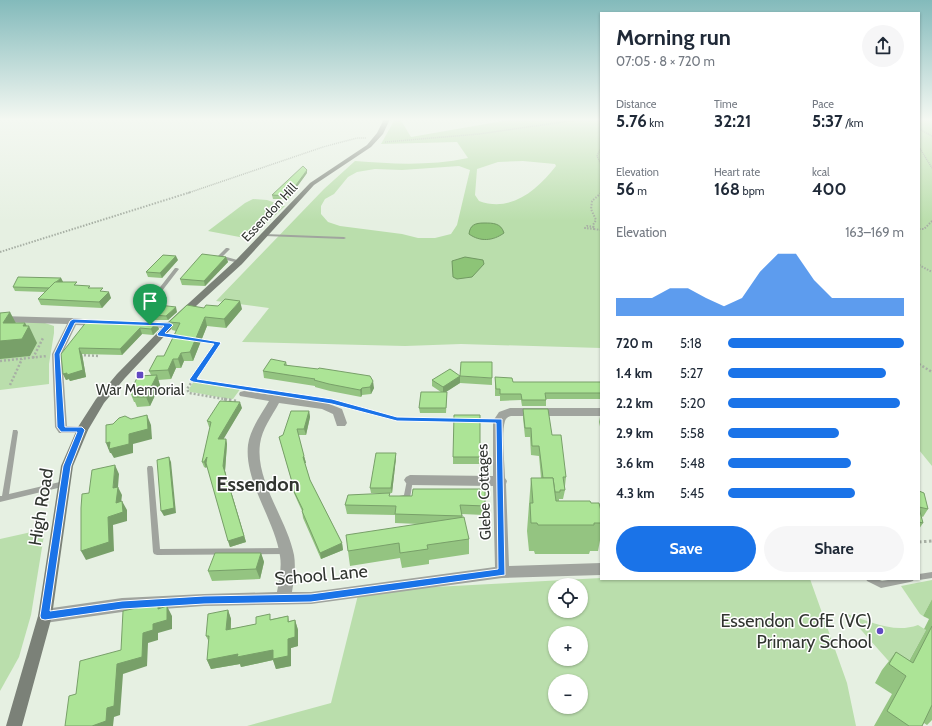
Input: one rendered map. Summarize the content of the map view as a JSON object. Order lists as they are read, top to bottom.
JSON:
{
  "streets": {
    "main road": ["Essendon Hill", "High Road"],
    "street": ["Glebe Cottages", "School Lane"]
  },
  "crossings": [
    ["Essendon Hill", "High Road"],
    ["Glebe Cottages", "School Lane"],
    ["High Road", "School Lane"]
  ],
  "districts": ["Essendon"],
  "places": {
    "transit": ["War Memorial"],
    "other": ["Essendon CofE (VC) Primary School"]
  },
  "page": {
    "heading": ["Morning run", "07:05 · 8 × 720 m"],
    "stats": [
      ["Distance", "5.76 km"],
      ["Time", "32:21"],
      ["Pace", "5:37 /km"],
      ["Elevation", "56 m"],
      ["Heart rate", "168 bpm"],
      ["kcal", "400"]
    ],
    "chart": ["Elevation", "163–169 m"],
    "list": [
      {
        "name": "720 m",
        "note": "5:18"
      },
      {
        "name": "1.4 km",
        "note": "5:27"
      },
      {
        "name": "2.2 km",
        "note": "5:20"
      },
      {
        "name": "2.9 km",
        "note": "5:58"
      },
      {
        "name": "3.6 km",
        "note": "5:48"
      },
      {
        "name": "4.3 km",
        "note": "5:45"
      }
    ],
    "buttons": ["Save", "Share"],
    "map_buttons": ["+", "−"]
  }
}
